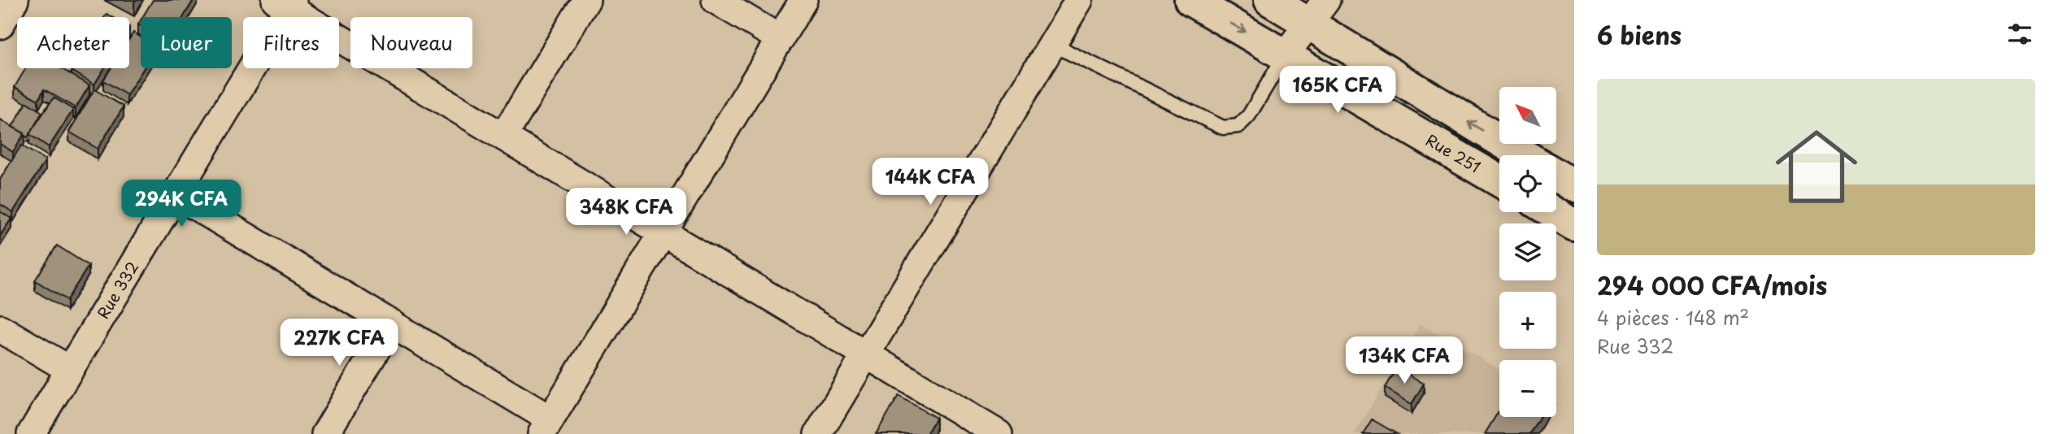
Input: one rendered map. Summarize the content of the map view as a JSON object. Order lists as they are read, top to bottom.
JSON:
{
  "streets": {
    "main road": ["Rue 251"],
    "street": ["Rue 332"]
  },
  "north": "top left",
  "page": {
    "heading": "6 biens",
    "chip": [
      "Acheter",
      "Louer",
      "Filtres",
      "Nouveau"
    ],
    "price": [
      "165K CFA",
      "144K CFA",
      "294K CFA",
      "348K CFA",
      "227K CFA",
      "134K CFA"
    ],
    "list": [
      {
        "name": "294 000 CFA/mois",
        "note": "4 pièces · 148 m² · Rue 332"
      }
    ],
    "map_buttons": ["+", "−"]
  }
}
